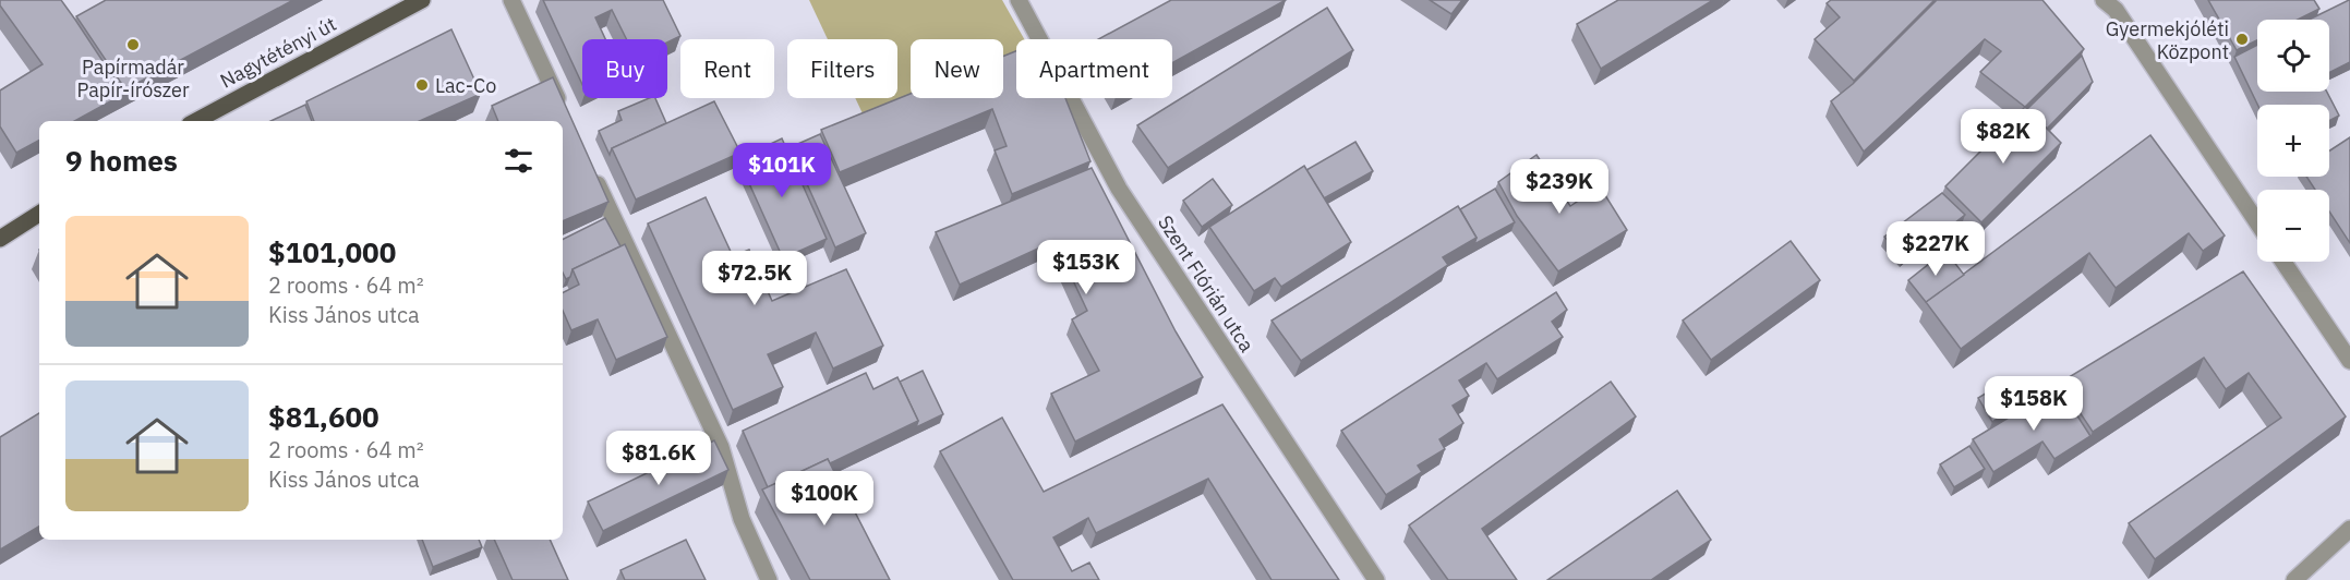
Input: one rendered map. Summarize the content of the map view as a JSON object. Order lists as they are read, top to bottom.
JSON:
{
  "streets": {
    "main road": ["Nagytétényi út"],
    "street": ["Szent Flórián utca"]
  },
  "places": ["Gyermekjóléti Központ", "Papírmadár Papír-írószer", "Lac-Co"],
  "page": {
    "map_buttons": ["+", "−"],
    "chip": [
      "Buy",
      "Rent",
      "Filters",
      "New",
      "Apartment"
    ],
    "price": [
      "$82K",
      "$101K",
      "$239K",
      "$227K",
      "$153K",
      "$72.5K",
      "$158K",
      "$81.6K",
      "$100K"
    ],
    "heading": "9 homes",
    "list": [
      {
        "name": "$101,000",
        "note": "2 rooms · 64 m² · Kiss János utca"
      },
      {
        "name": "$81,600",
        "note": "2 rooms · 64 m² · Kiss János utca"
      }
    ]
  }
}
